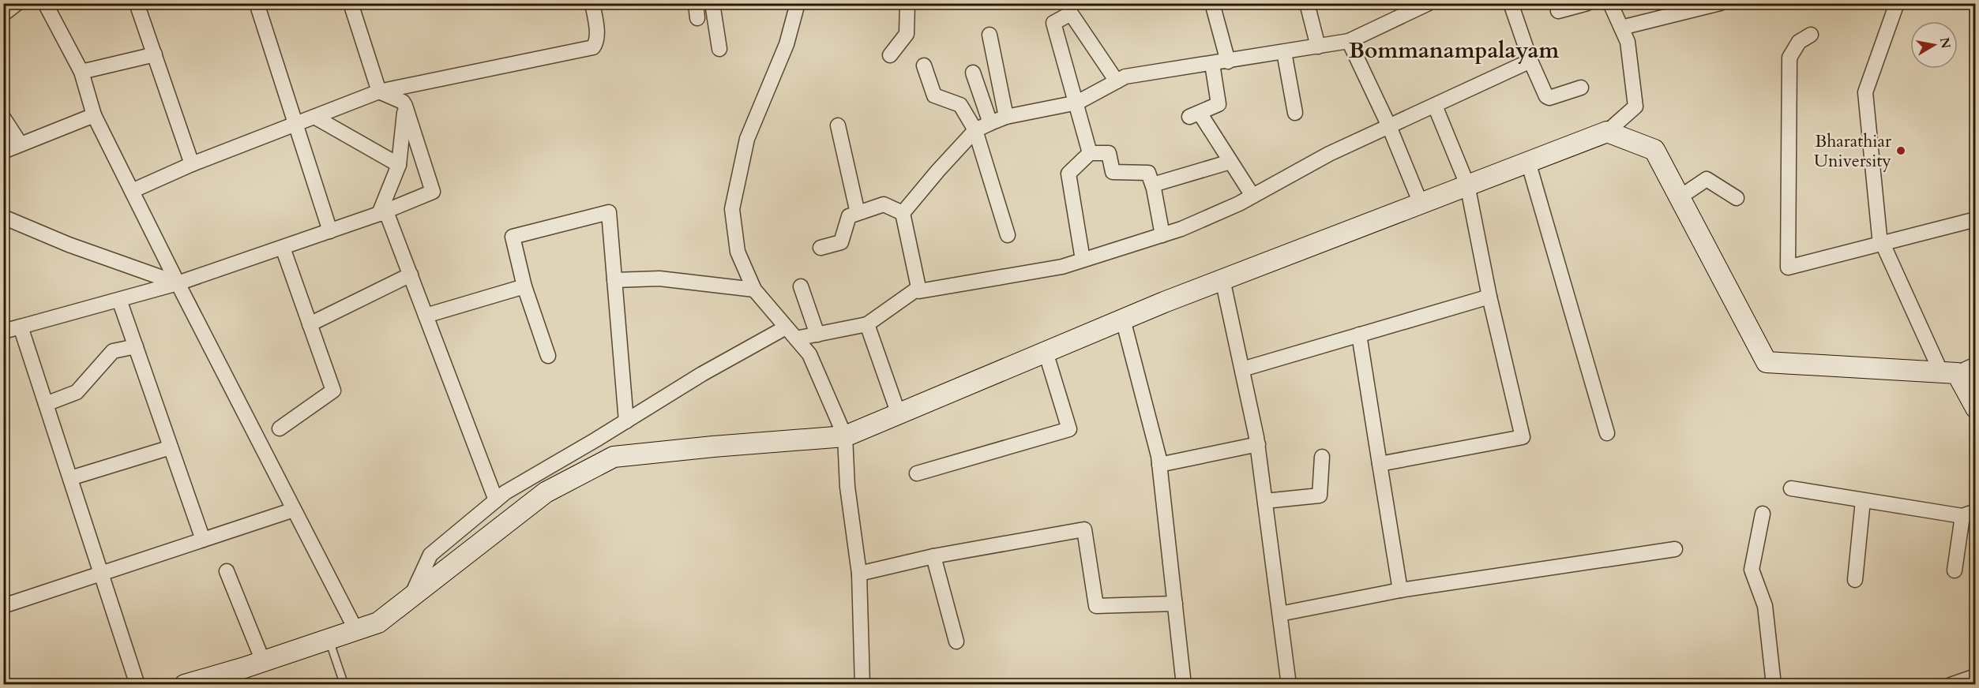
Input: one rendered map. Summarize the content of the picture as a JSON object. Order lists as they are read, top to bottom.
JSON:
{
  "districts": ["Bommanampalayam"],
  "places": ["Bharathiar University"],
  "north": "right"
}
